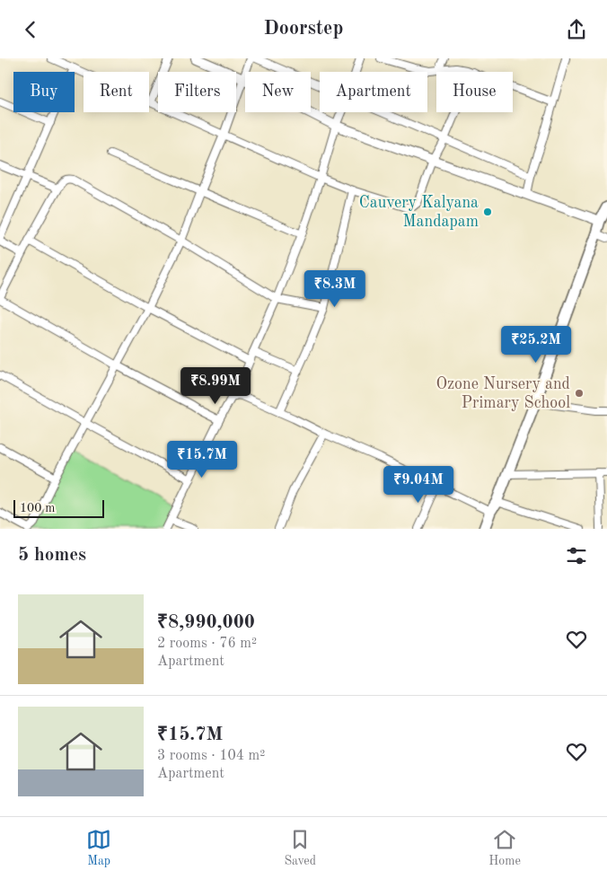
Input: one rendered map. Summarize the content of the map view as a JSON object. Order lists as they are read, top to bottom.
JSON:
{
  "places": ["Cauvery Kalyana Mandapam", "Ozone Nursery and Primary School"],
  "scale_bar": "100 m",
  "page": {
    "header": "Doorstep",
    "chip": [
      "Buy",
      "Rent",
      "Filters",
      "New",
      "Apartment",
      "House"
    ],
    "price": [
      "₹8.3M",
      "₹25.2M",
      "₹8.99M",
      "₹15.7M",
      "₹9.04M"
    ],
    "scale": "100 m",
    "heading": "5 homes",
    "list": [
      {
        "name": "₹8,990,000",
        "note": "2 rooms · 76 m² · Apartment"
      },
      {
        "name": "₹15.7M",
        "note": "3 rooms · 104 m² · Apartment"
      }
    ],
    "tabs": ["Map", "Saved", "Home"]
  }
}
